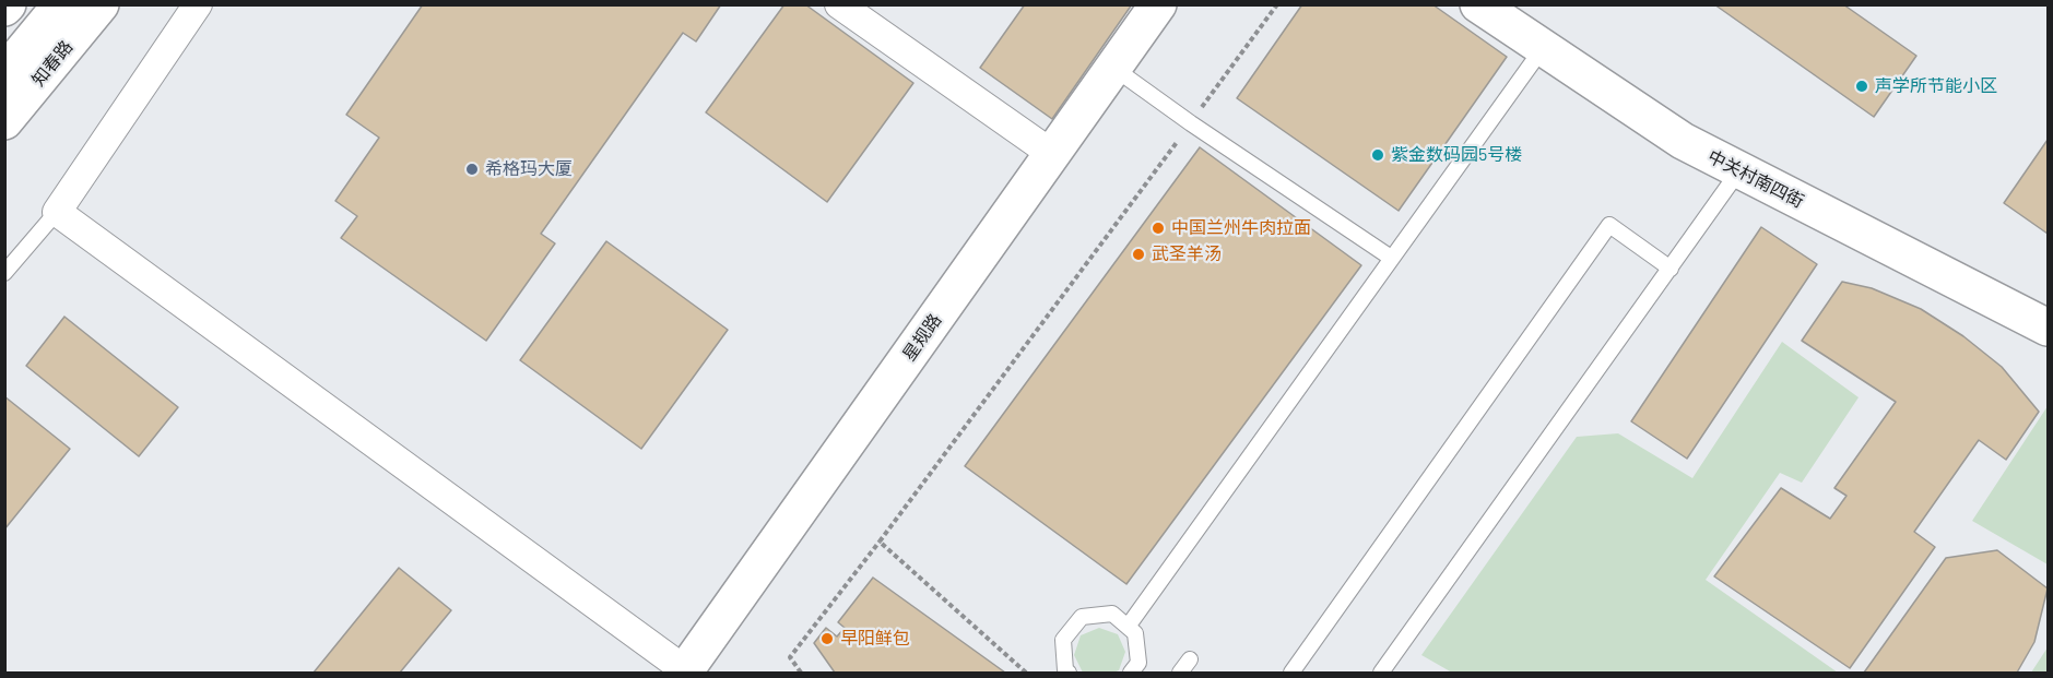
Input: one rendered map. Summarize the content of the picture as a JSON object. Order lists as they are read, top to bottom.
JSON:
{
  "streets": {
    "street": ["知春路", "中关村南四街", "星规路"]
  },
  "places": [
    "声学所节能小区",
    "紫金数码园5号楼",
    "希格玛大厦",
    "中国兰州牛肉拉面",
    "武圣羊汤",
    "早阳鲜包"
  ]
}
